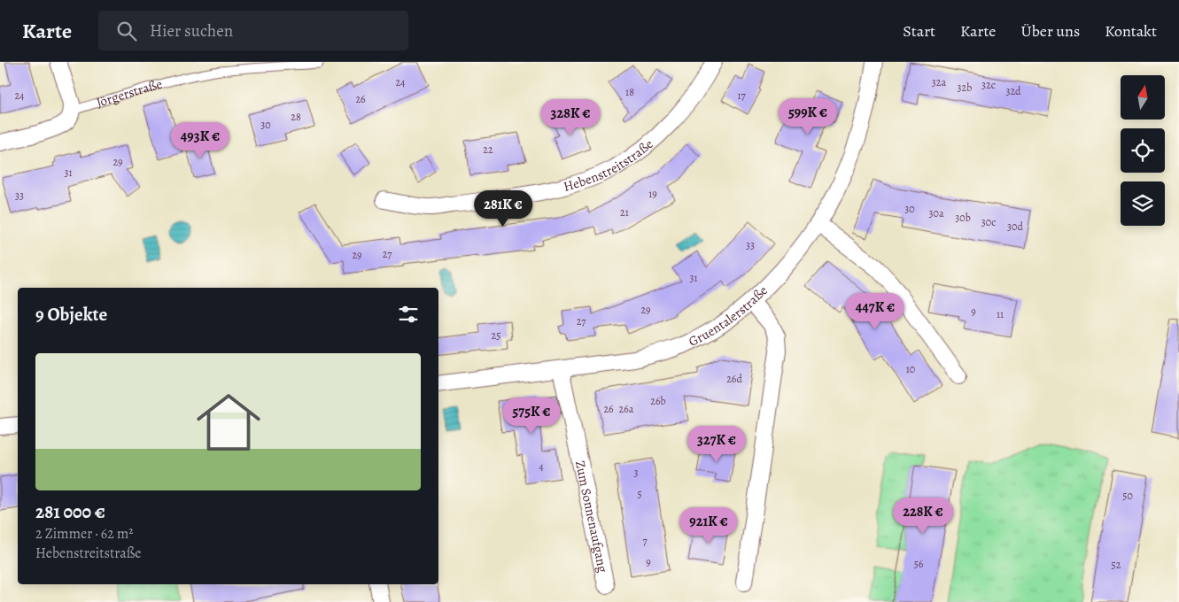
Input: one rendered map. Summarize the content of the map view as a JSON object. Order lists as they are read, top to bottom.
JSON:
{
  "streets": {
    "street": ["Hebenstreitstraße", "Gruentalerstraße", "Zum Sonnenaufgang"],
    "lane": ["Jörgerstraße"]
  },
  "crossings": [
    ["Gruentalerstraße", "Zum Sonnenaufgang"]
  ],
  "house_numbers": [
    "24",
    "32a",
    "32c",
    "32b",
    "32d",
    "18",
    "24",
    "17",
    "26",
    "28",
    "30",
    "22",
    "29",
    "31",
    "19",
    "33",
    "30",
    "21",
    "30a",
    "30b",
    "30c",
    "30d",
    "33",
    "27",
    "29",
    "31",
    "29",
    "9",
    "11",
    "27",
    "25",
    "10",
    "26d",
    "26b",
    "26",
    "26a",
    "4",
    "3",
    "5",
    "50",
    "7",
    "9",
    "56",
    "52"
  ],
  "north": "top",
  "page": {
    "header": "Karte",
    "search": "Hier suchen",
    "nav": [
      "Start",
      "Karte",
      "Über uns",
      "Kontakt"
    ],
    "price": [
      "599K €",
      "328K €",
      "493K €",
      "281K €",
      "447K €",
      "575K €",
      "327K €",
      "228K €",
      "921K €"
    ],
    "heading": "9 Objekte",
    "list": [
      {
        "name": "281 000 €",
        "note": "2 Zimmer · 62 m² · Hebenstreitstraße"
      }
    ]
  }
}
